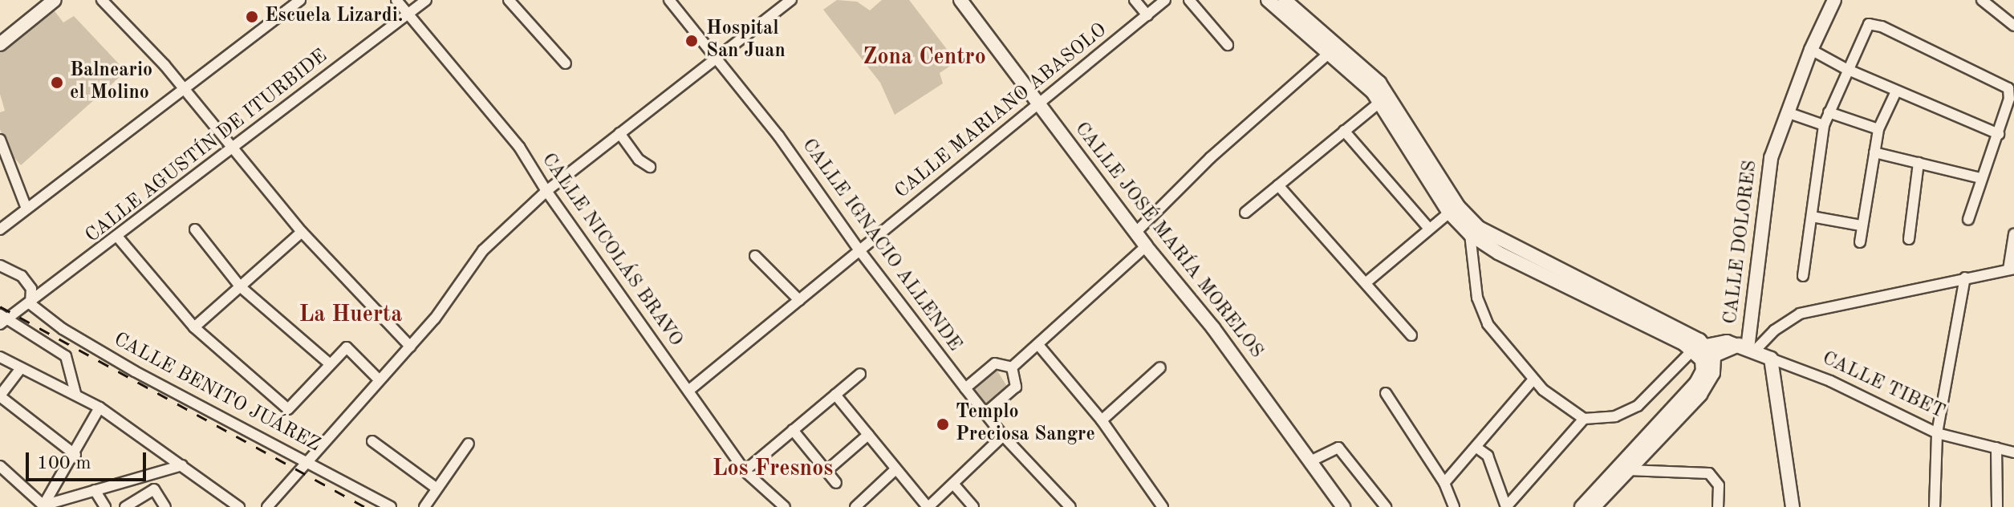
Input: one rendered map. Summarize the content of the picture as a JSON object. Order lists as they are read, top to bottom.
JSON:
{
  "streets": {
    "street": [
      "CALLE MARIANO ABASOLO",
      "CALLE AGUSTÍN DE ITURBIDE",
      "CALLE JOSÉ MARÍA MORELOS",
      "CALLE DOLORES",
      "CALLE IGNACIO ALLENDE",
      "CALLE NICOLÁS BRAVO",
      "CALLE TIBET",
      "CALLE BENITO JUÁREZ"
    ]
  },
  "crossings": [
    ["CALLE MARIANO ABASOLO", "CALLE JOSÉ MARÍA MORELOS"],
    ["CALLE MARIANO ABASOLO", "CALLE IGNACIO ALLENDE"],
    ["CALLE MARIANO ABASOLO", "CALLE NICOLÁS BRAVO"],
    ["CALLE AGUSTÍN DE ITURBIDE", "CALLE NICOLÁS BRAVO"],
    ["CALLE AGUSTÍN DE ITURBIDE", "CALLE BENITO JUÁREZ"],
    ["CALLE DOLORES", "CALLE TIBET"]
  ],
  "districts": ["Zona Centro", "La Huerta", "Los Fresnos"],
  "places": [
    "Escuela Lizardi.",
    "Hospital San Juan",
    "Balneario el Molino",
    "Templo Preciosa Sangre"
  ],
  "scale_bar": "100 m"
}
